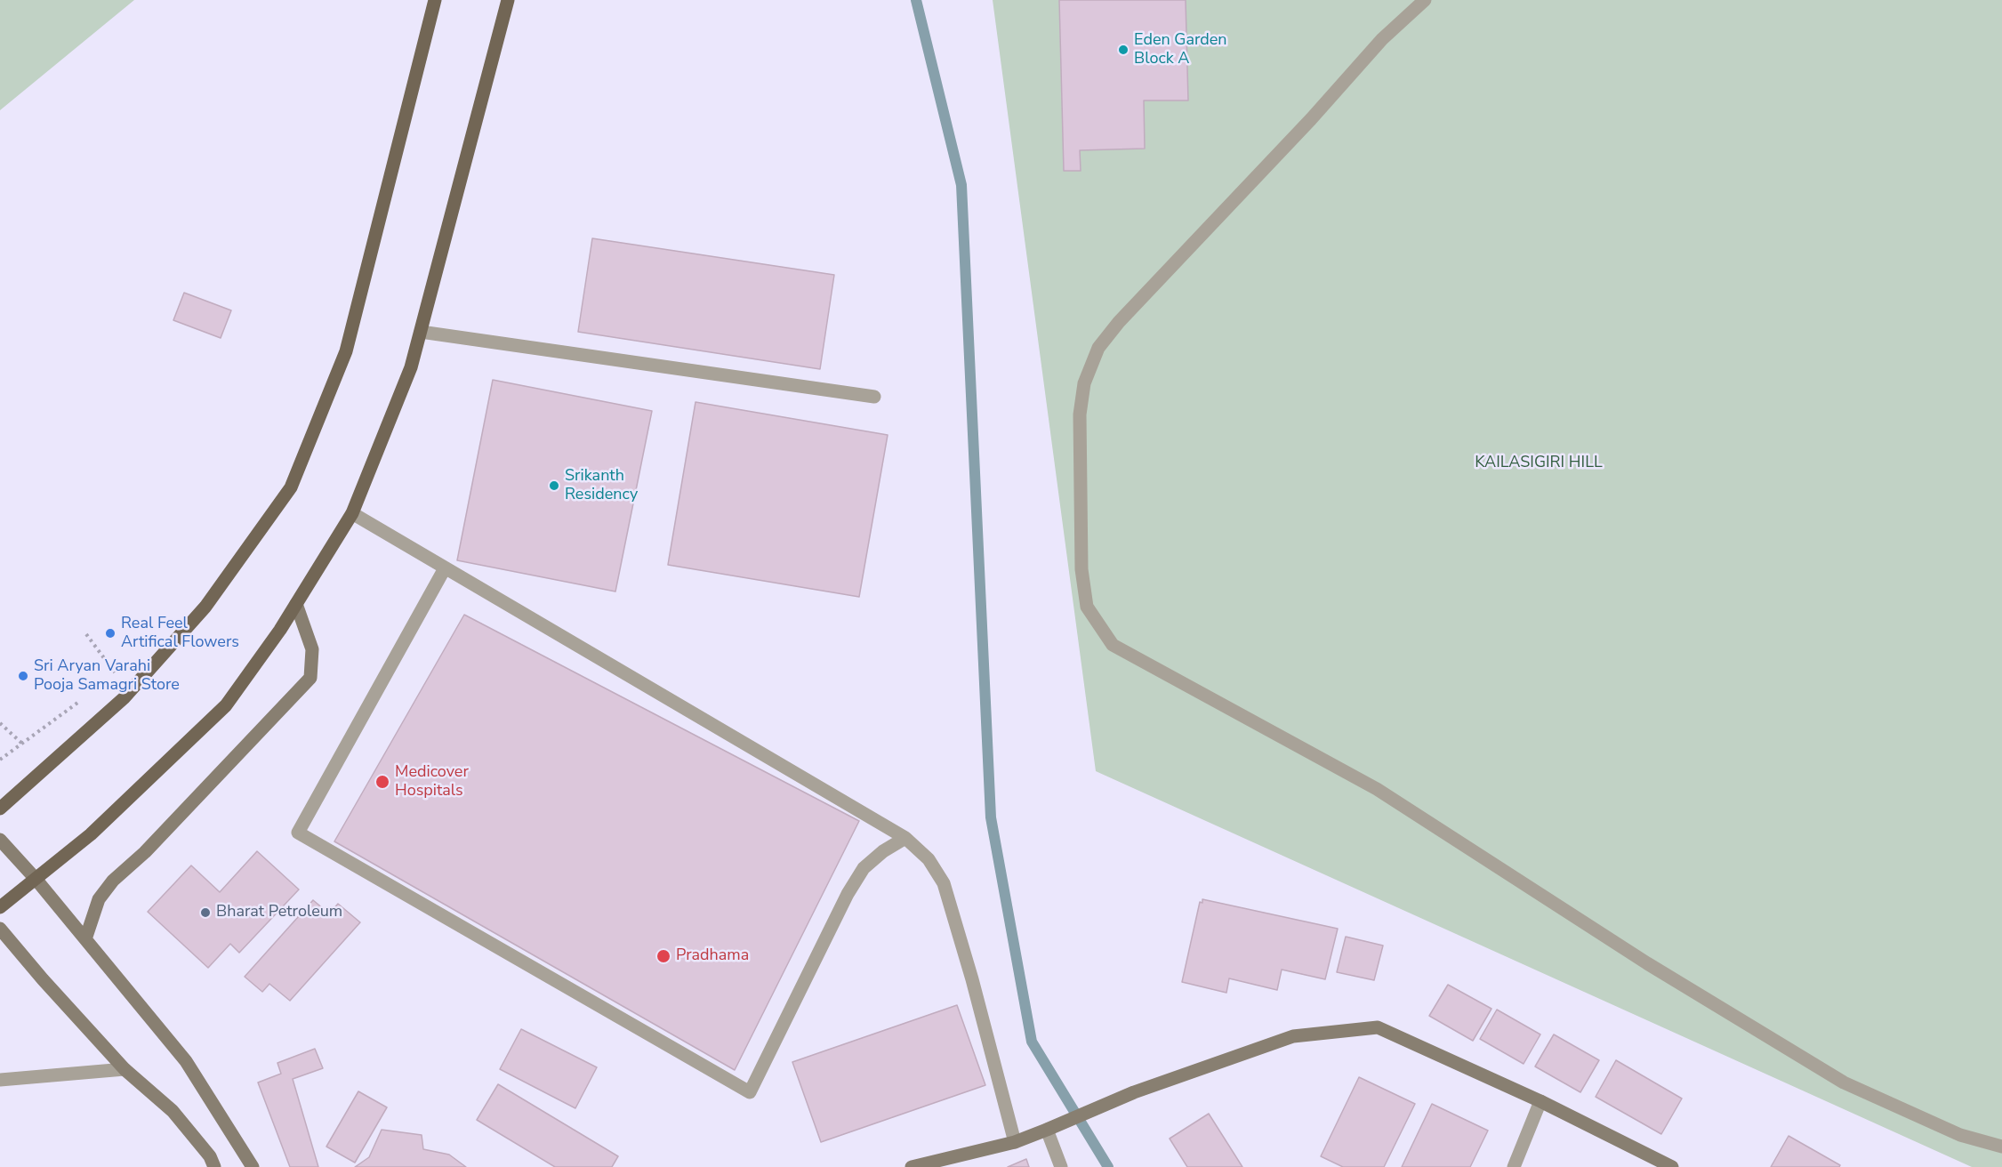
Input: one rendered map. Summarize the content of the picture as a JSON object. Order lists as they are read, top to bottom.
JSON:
{
  "parks": ["KAILASIGIRI HILL"],
  "places": [
    "Eden Garden Block A",
    "Srikanth Residency",
    "Real Feel Artifical Flowers",
    "Sri Aryan Varahi Pooja Samagri Store",
    "Medicover Hospitals",
    "Bharat Petroleum",
    "Pradhama"
  ]
}
